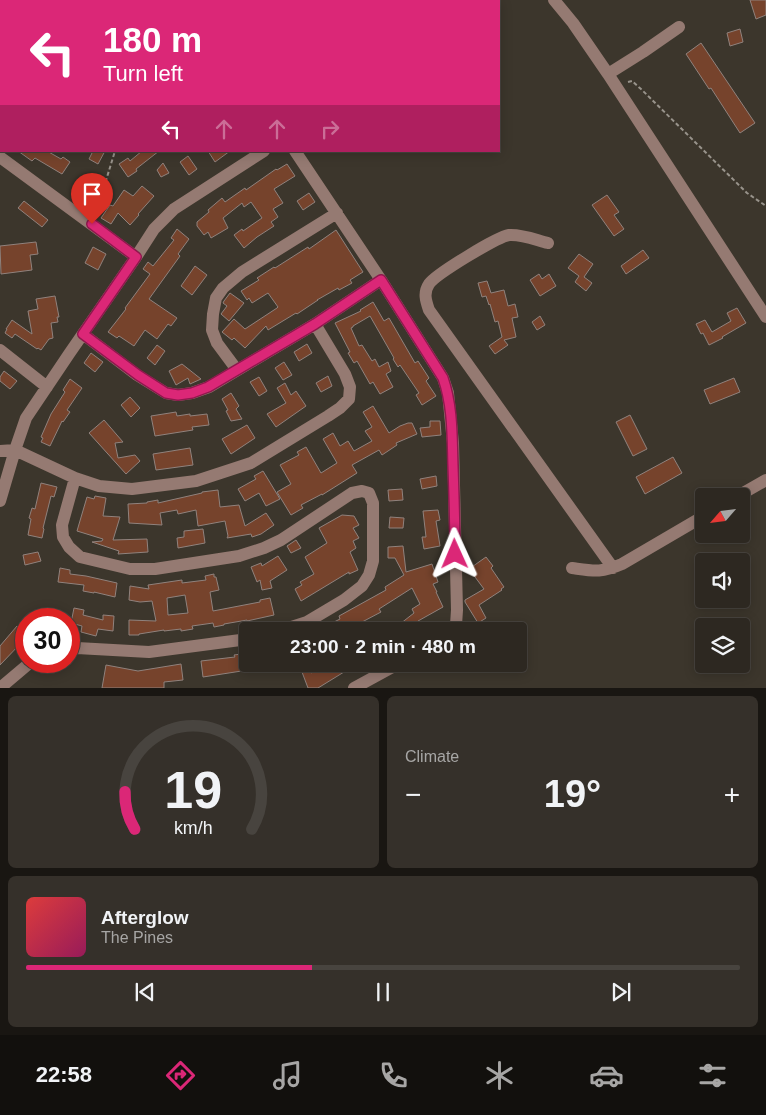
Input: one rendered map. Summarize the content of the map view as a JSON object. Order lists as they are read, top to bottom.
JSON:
{
  "north": "bottom left",
  "page": {
    "turn": ["180 m", "Turn left"],
    "limit": "30",
    "trip": "23:00 · 2 min · 480 m",
    "tile": "Climate",
    "heat": ["−", "19°", "+"],
    "song": ["Afterglow", "The Pines"],
    "tabs": "22:58",
    "gauge": ["19", "km/h"]
  }
}
